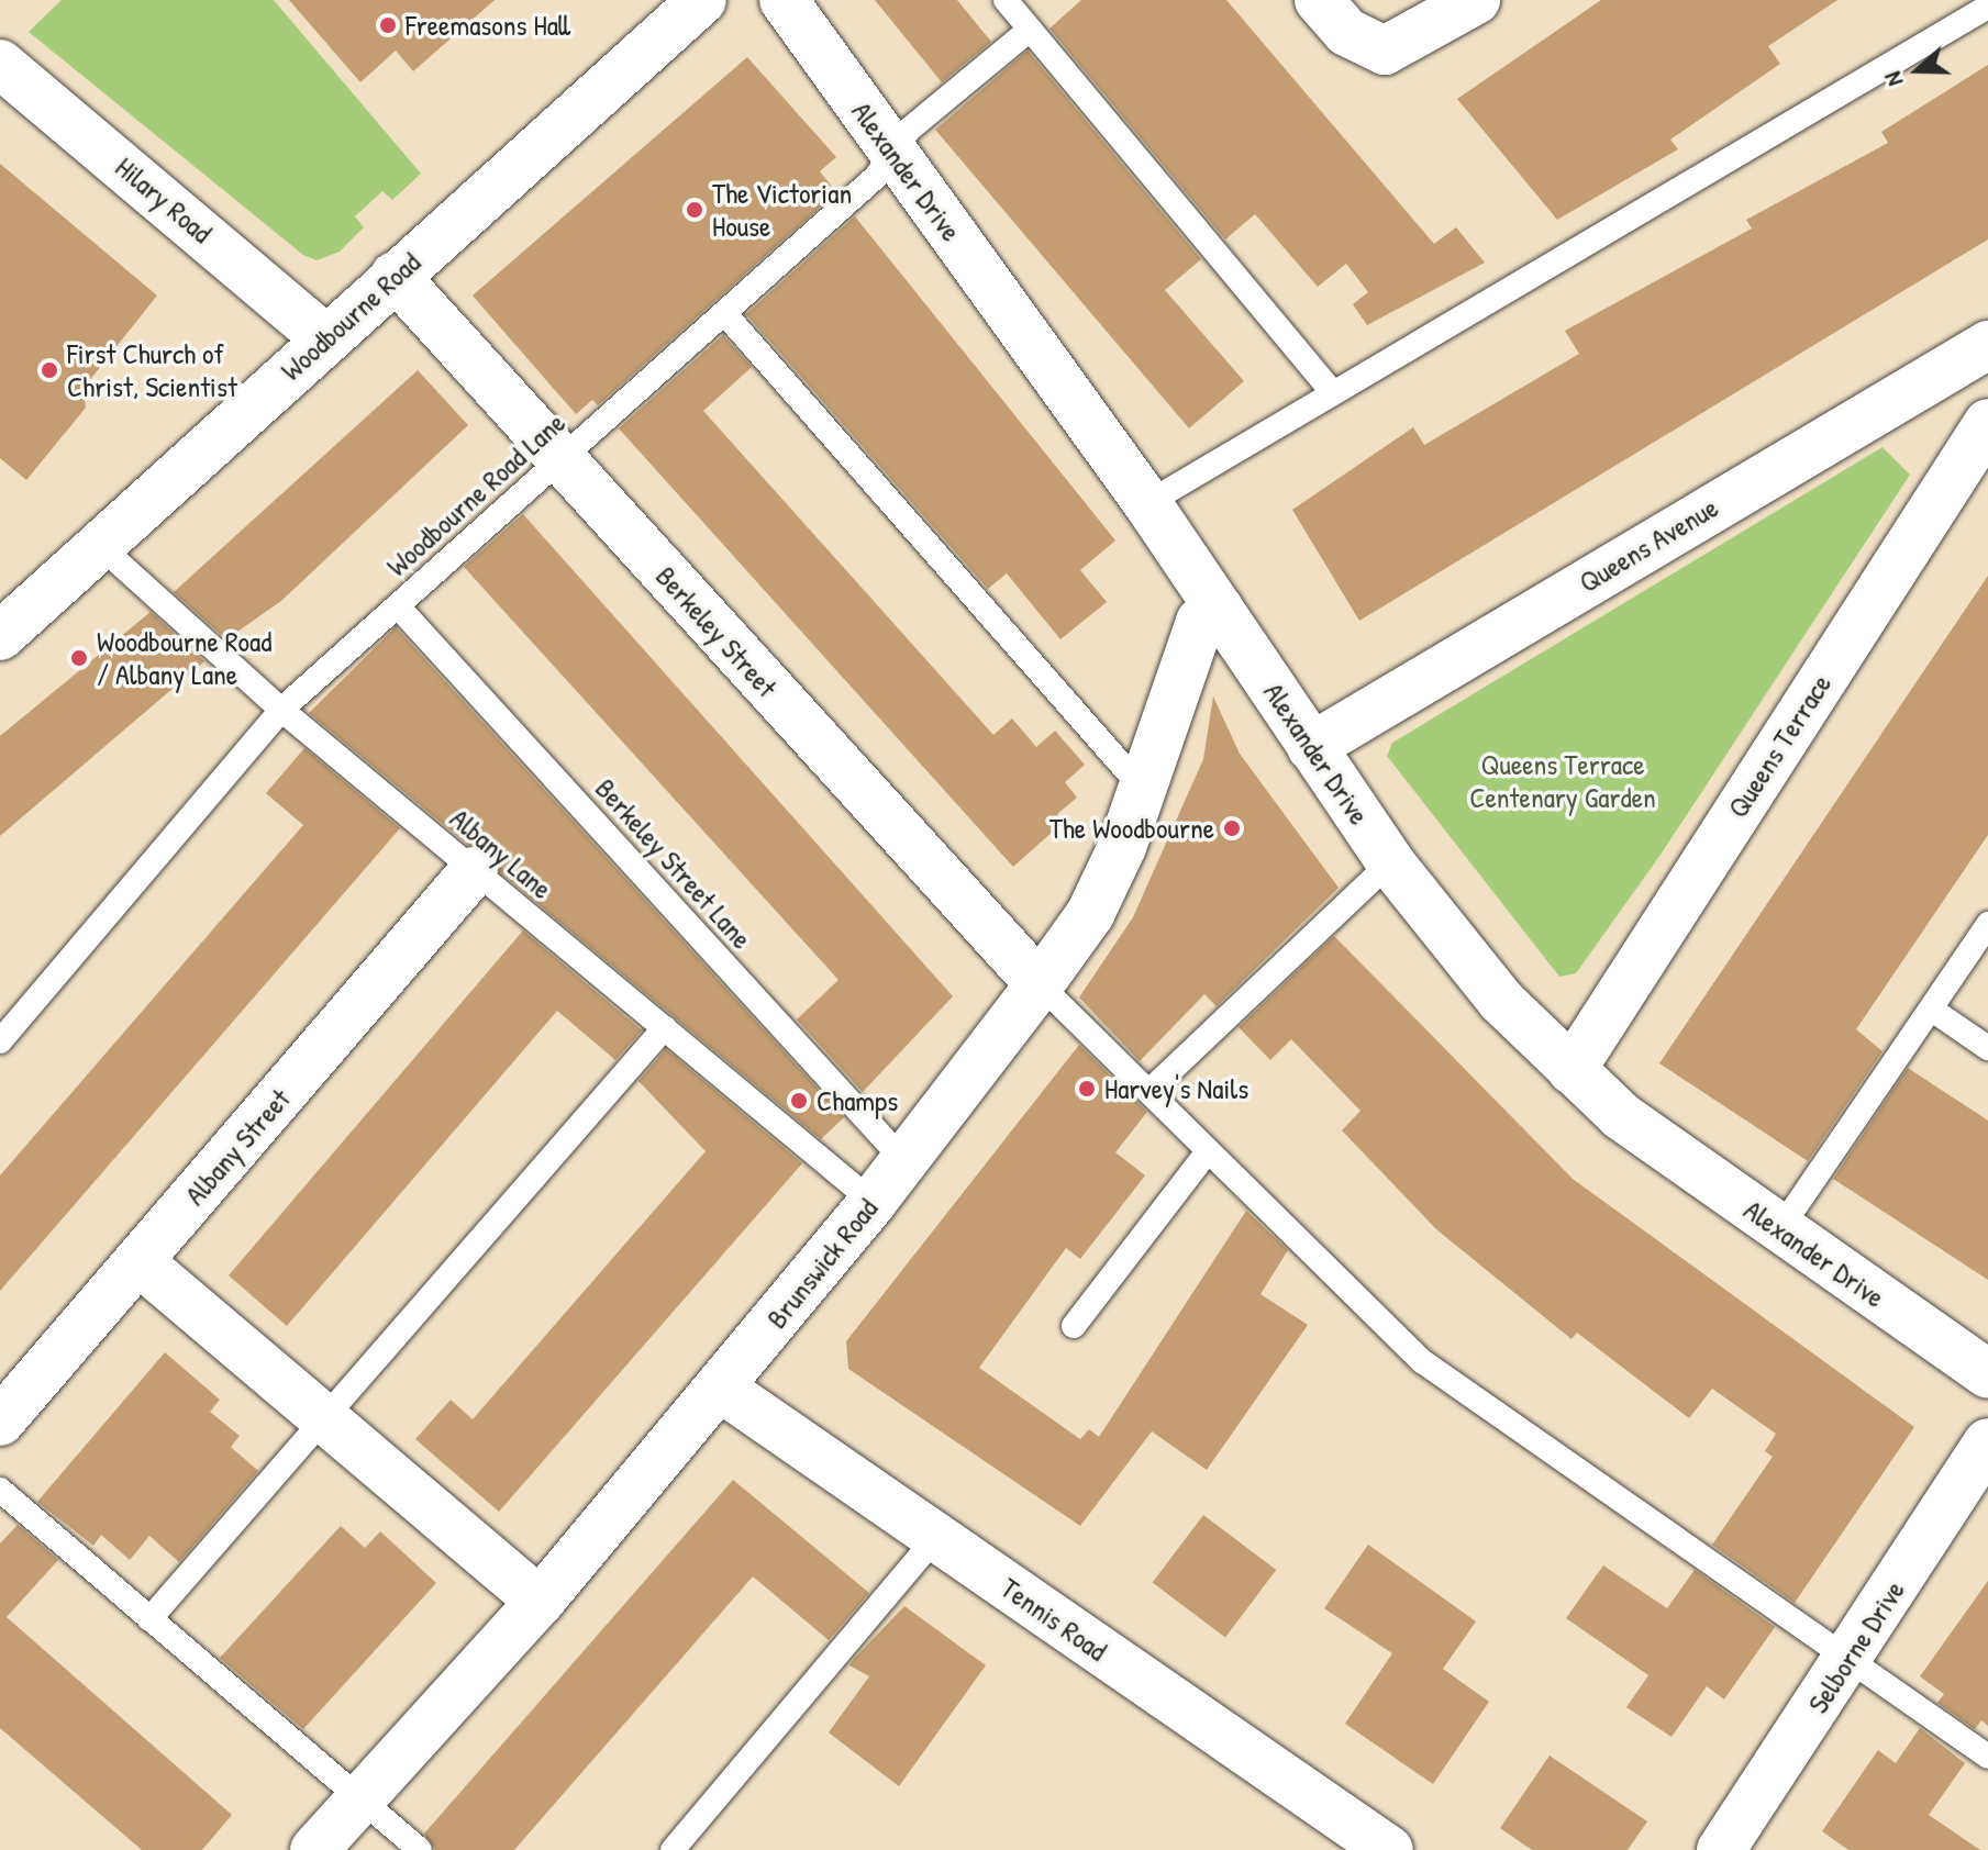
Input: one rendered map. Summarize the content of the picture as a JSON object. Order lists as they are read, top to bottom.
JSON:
{
  "streets": {
    "street": [
      "Alexander Drive",
      "Hilary Road",
      "Woodbourne Road",
      "Queens Avenue",
      "Berkeley Street",
      "Queens Terrace",
      "Albany Street",
      "Brunswick Road",
      "Tennis Road",
      "Selborne Drive"
    ],
    "lane": ["Woodbourne Road Lane", "Albany Lane", "Berkeley Street Lane"]
  },
  "crossings": [
    ["Alexander Drive", "Woodbourne Road Lane"],
    ["Alexander Drive", "Queens Avenue"],
    ["Alexander Drive", "Queens Terrace"],
    ["Alexander Drive", "Brunswick Road"],
    ["Hilary Road", "Woodbourne Road"],
    ["Woodbourne Road", "Berkeley Street"],
    ["Woodbourne Road", "Albany Lane"],
    ["Woodbourne Road Lane", "Berkeley Street"],
    ["Woodbourne Road Lane", "Albany Lane"],
    ["Woodbourne Road Lane", "Berkeley Street Lane"],
    ["Berkeley Street", "Brunswick Road"],
    ["Albany Lane", "Albany Street"],
    ["Albany Lane", "Brunswick Road"],
    ["Berkeley Street Lane", "Brunswick Road"],
    ["Brunswick Road", "Tennis Road"]
  ],
  "parks": ["Queens Terrace Centenary Garden"],
  "places": [
    "Freemasons Hall",
    "The Victorian House",
    "First Church of Christ, Scientist",
    "Woodbourne Road / Albany Lane",
    "The Woodbourne",
    "Harvey's Nails",
    "Champs"
  ],
  "north": "left"
}
